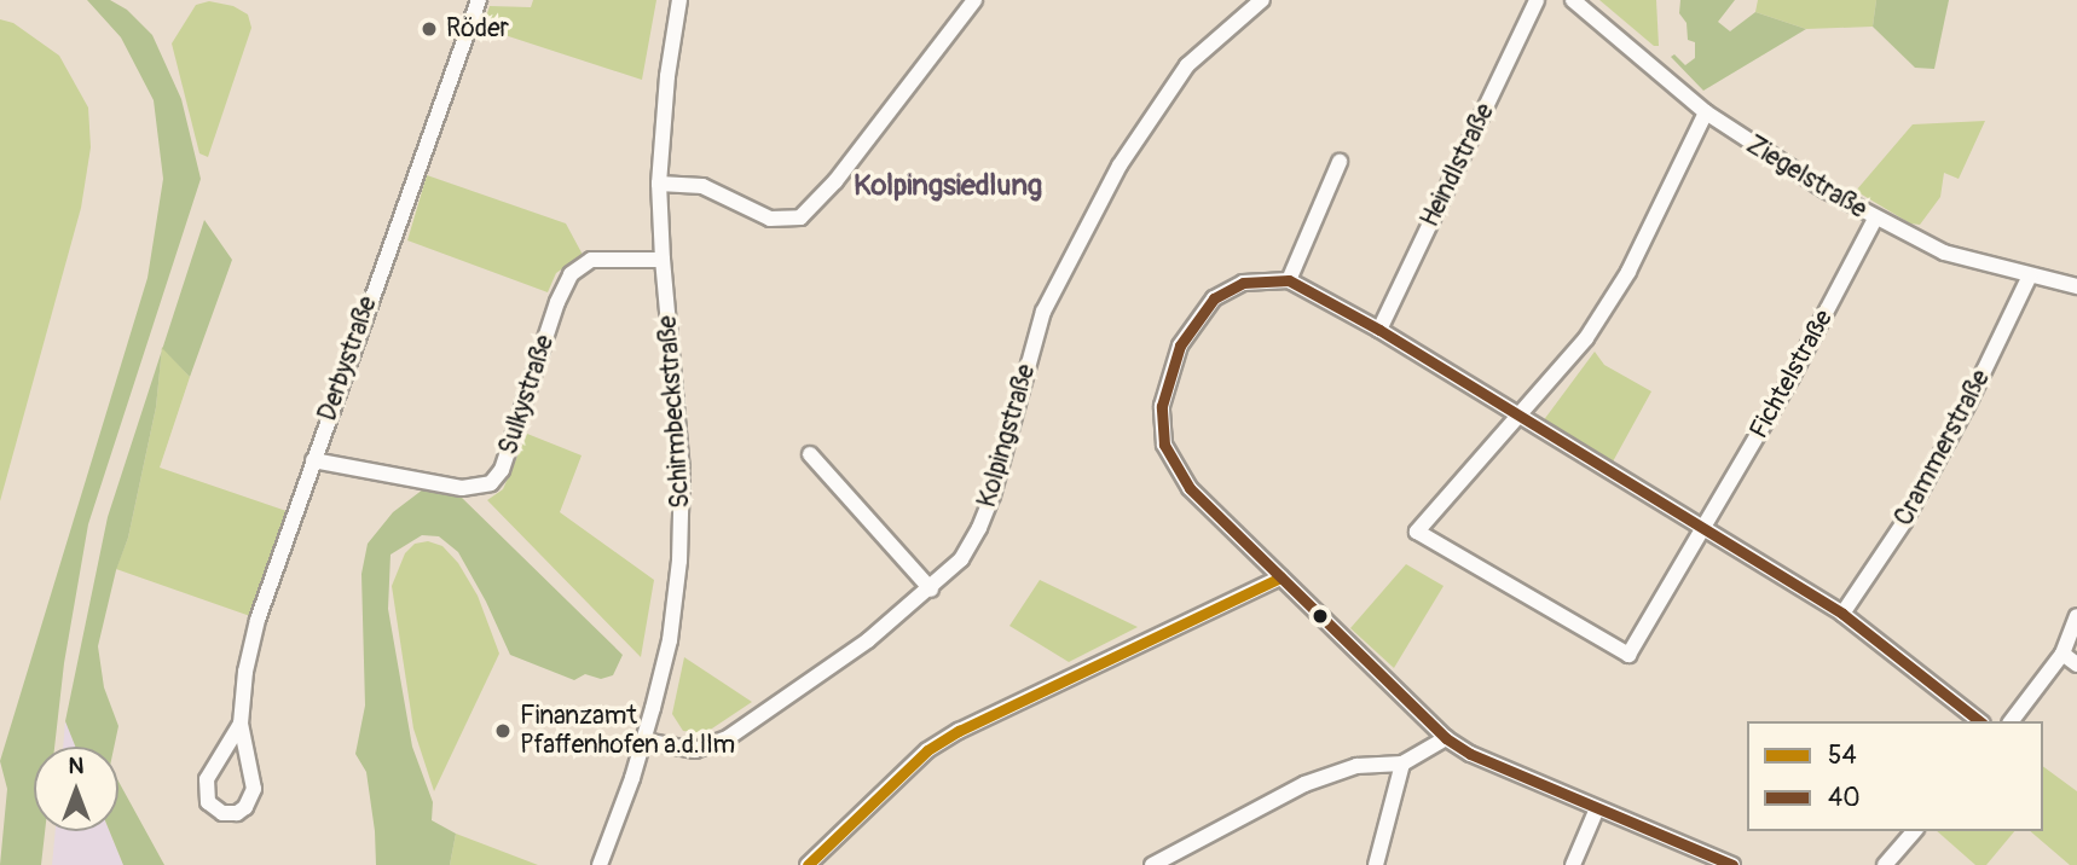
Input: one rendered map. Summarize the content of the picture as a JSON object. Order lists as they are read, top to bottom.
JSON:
{
  "streets": {
    "street": [
      "Heindlstraße",
      "Ziegelstraße",
      "Derbystraße",
      "Fichtelstraße",
      "Sulkystraße",
      "Schirmbeckstraße",
      "Kolpingstraße",
      "Crammerstraße"
    ]
  },
  "crossings": [
    ["Ziegelstraße", "Fichtelstraße"],
    ["Ziegelstraße", "Crammerstraße"],
    ["Derbystraße", "Sulkystraße"],
    ["Sulkystraße", "Schirmbeckstraße"],
    ["Schirmbeckstraße", "Kolpingstraße"]
  ],
  "districts": ["Kolpingsiedlung"],
  "places": ["Röder", "Finanzamt Pfaffenhofen a.d.Ilm"],
  "lines": ["transit line 40", "transit line 54"],
  "legend": ["54", "40"],
  "north": "top"
}
